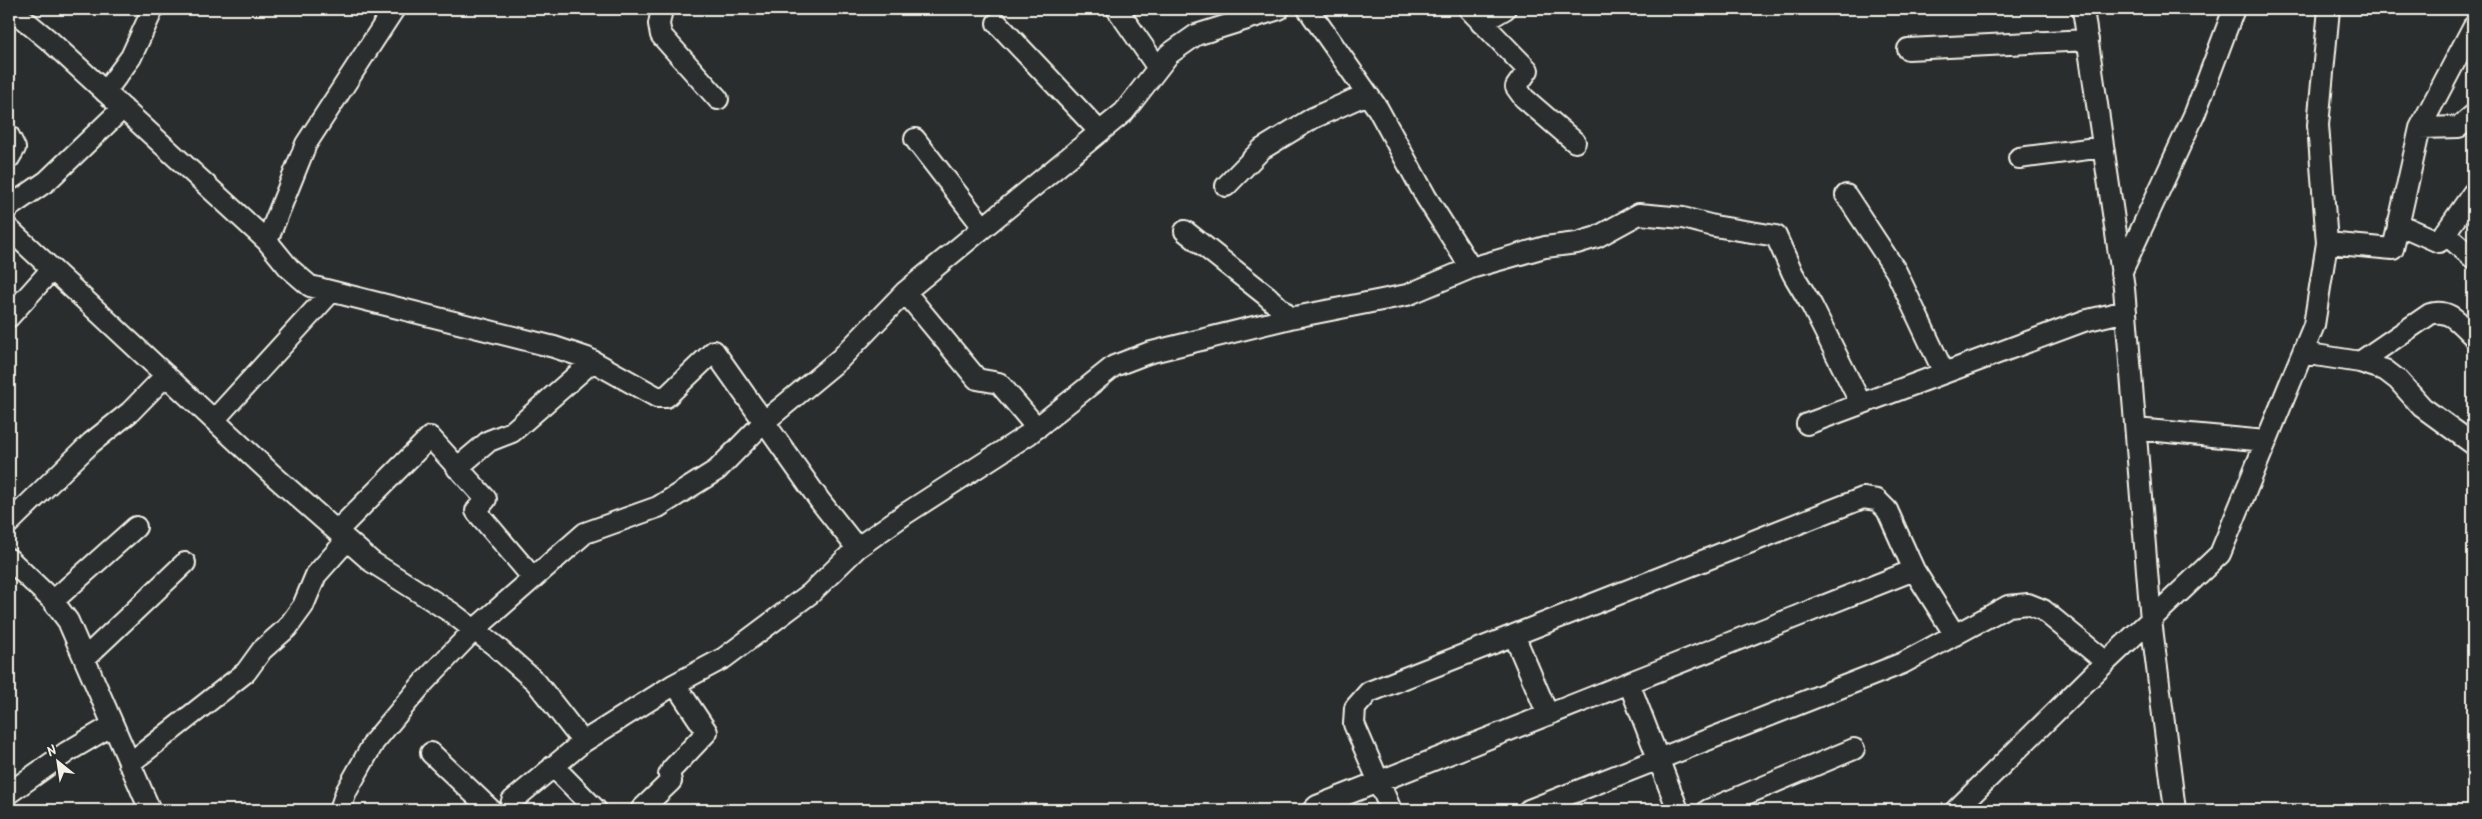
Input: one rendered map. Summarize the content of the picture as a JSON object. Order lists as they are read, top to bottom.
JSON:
{
  "north": "top left"
}
